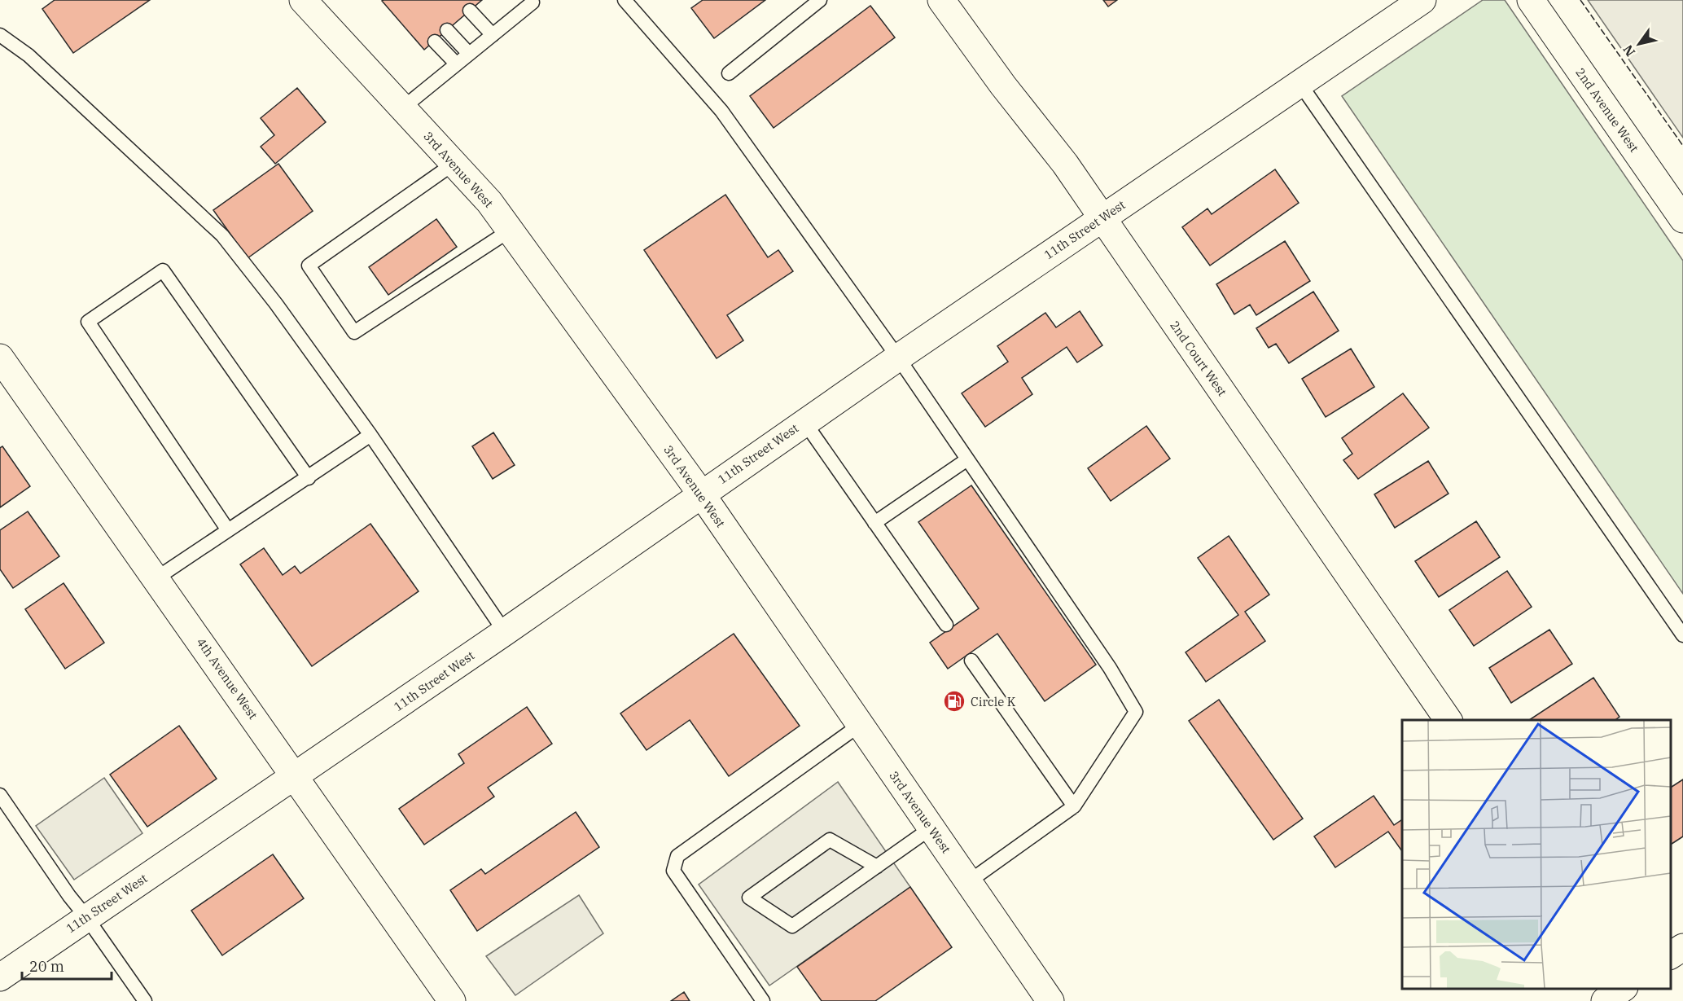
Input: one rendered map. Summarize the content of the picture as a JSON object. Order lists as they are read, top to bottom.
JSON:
{
  "streets": {
    "street": [
      "2nd Avenue West",
      "3rd Avenue West",
      "11th Street West",
      "2nd Court West",
      "4th Avenue West"
    ]
  },
  "crossings": [
    ["3rd Avenue West", "11th Street West"],
    ["11th Street West", "2nd Court West"],
    ["11th Street West", "4th Avenue West"]
  ],
  "places": {
    "fuel station": ["Circle K"]
  },
  "scale_bar": "20 m",
  "north": "bottom left"
}
